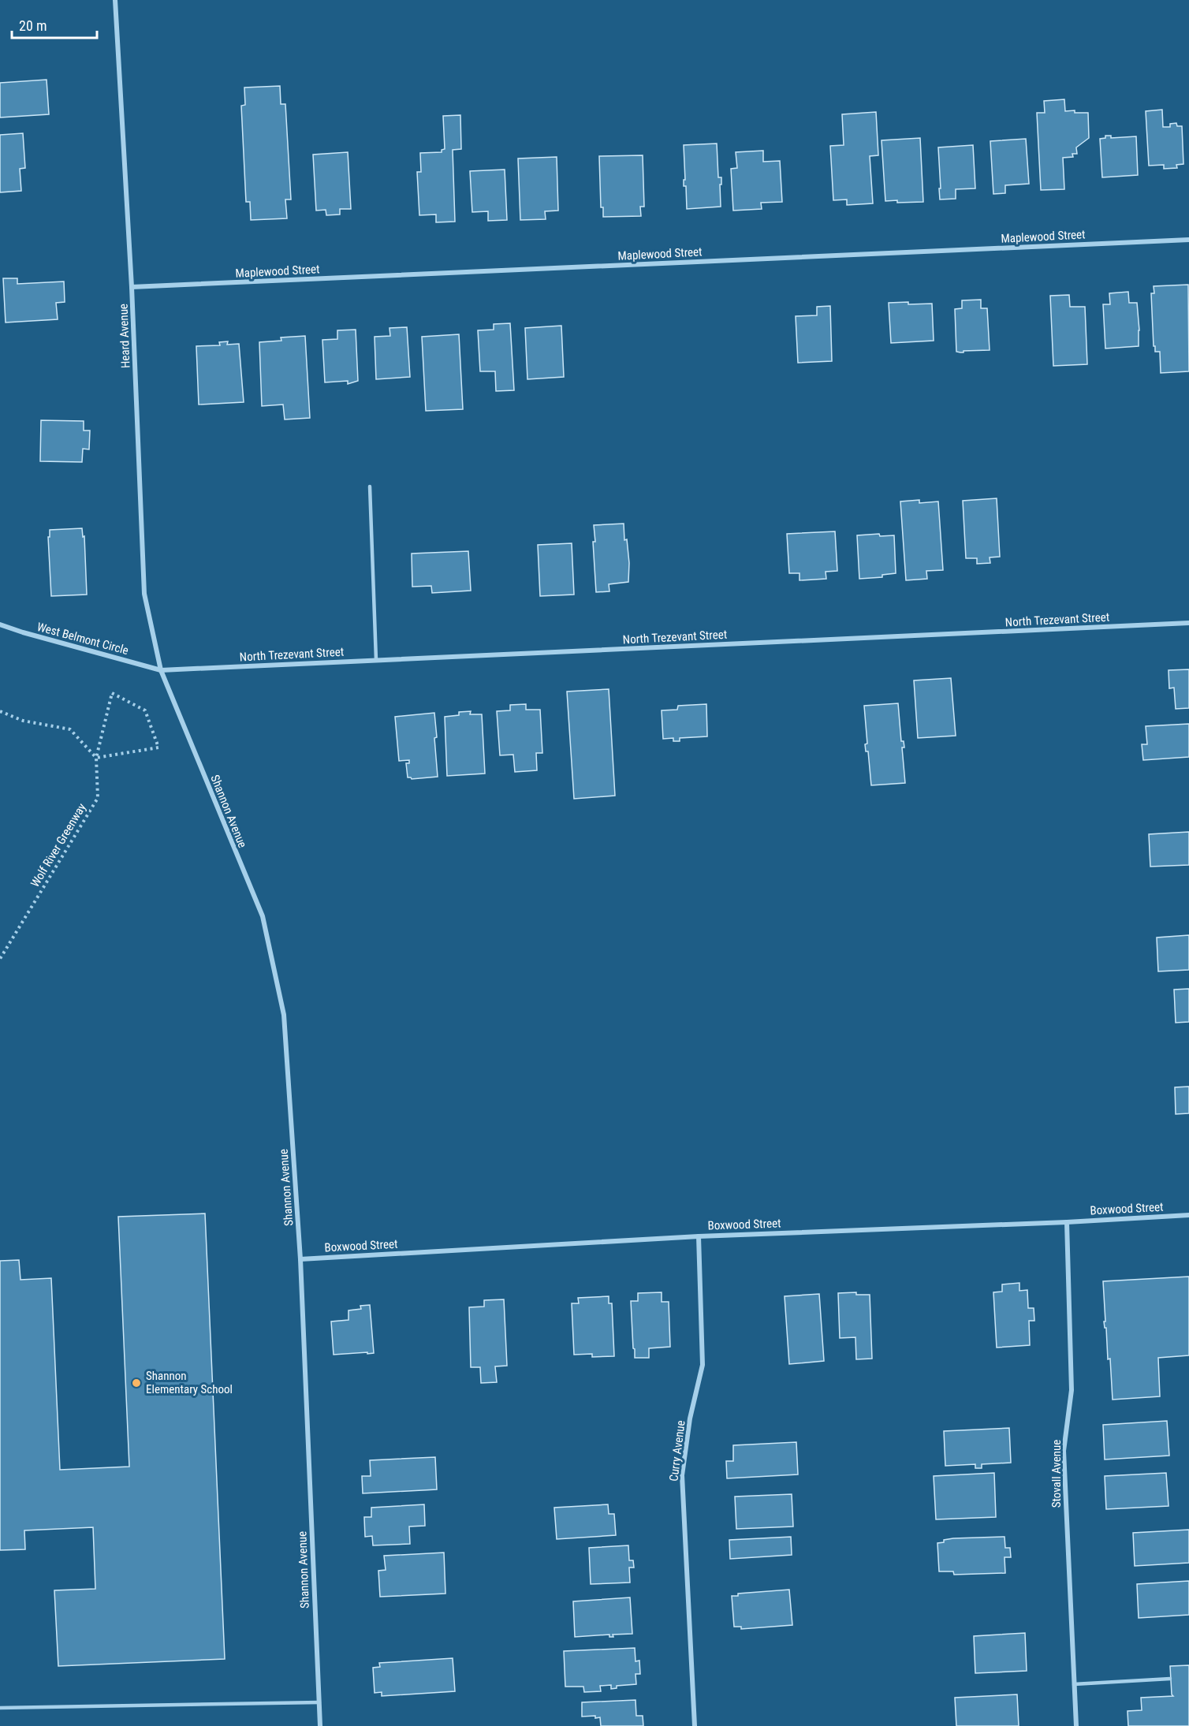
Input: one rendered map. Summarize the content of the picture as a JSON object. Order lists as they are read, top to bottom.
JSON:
{
  "streets": {
    "street": [
      "Maplewood Street",
      "Heard Avenue",
      "North Trezevant Street",
      "West Belmont Circle",
      "Shannon Avenue",
      "Boxwood Street",
      "Curry Avenue",
      "Stovall Avenue"
    ],
    "path": ["Wolf River Greenway"]
  },
  "crossings": [
    ["Maplewood Street", "Heard Avenue"],
    ["Heard Avenue", "North Trezevant Street"],
    ["Heard Avenue", "West Belmont Circle"],
    ["Heard Avenue", "Shannon Avenue"],
    ["North Trezevant Street", "West Belmont Circle"],
    ["North Trezevant Street", "Shannon Avenue"],
    ["West Belmont Circle", "Shannon Avenue"],
    ["Shannon Avenue", "Boxwood Street"],
    ["Boxwood Street", "Curry Avenue"],
    ["Boxwood Street", "Stovall Avenue"]
  ],
  "places": ["Shannon Elementary School"],
  "scale_bar": "20 m"
}
